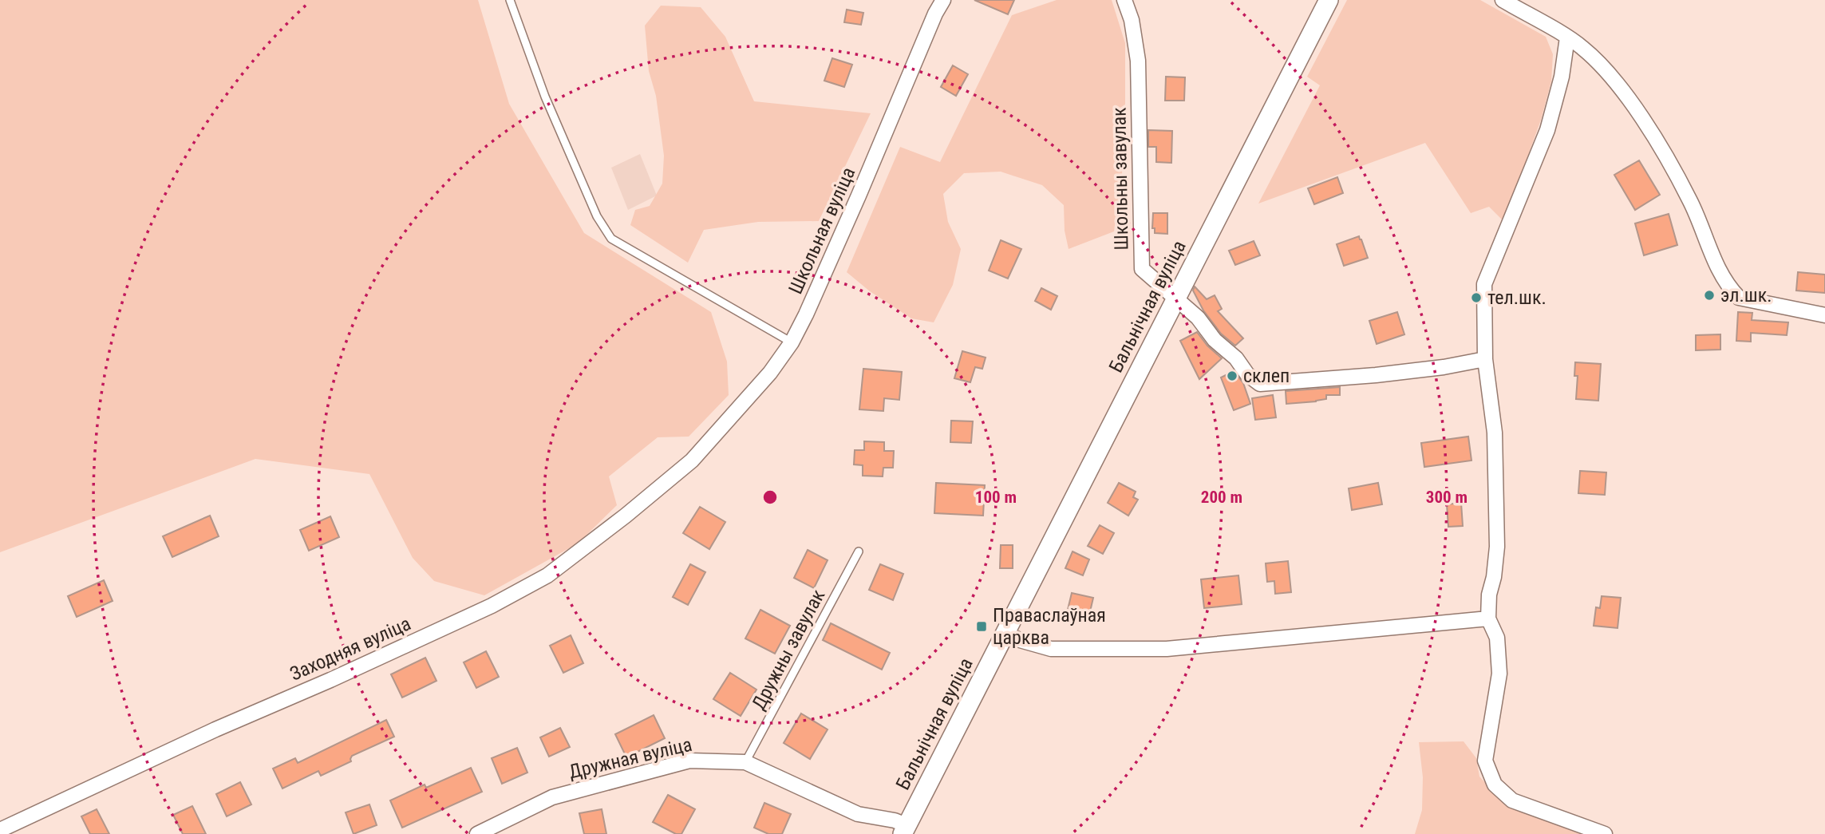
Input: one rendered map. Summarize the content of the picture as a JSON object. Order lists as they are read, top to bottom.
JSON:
{
  "streets": {
    "street": [
      "Школьны завулак",
      "Школьная вуліца",
      "Бальнічная вуліца",
      "Заходняя вуліца",
      "Дружная вуліца"
    ],
    "lane": ["Дружны завулак"]
  },
  "crossings": [
    ["Школьны завулак", "Бальнічная вуліца"],
    ["Школьная вуліца", "Заходняя вуліца"],
    ["Бальнічная вуліца", "Дружная вуліца"],
    ["Дружны завулак", "Дружная вуліца"]
  ],
  "places": {
    "other": ["эл.шк.", "тел.шк.", "склеп"],
    "transit": ["Праваслаўная царква"]
  },
  "rings": ["100 m", "200 m", "300 m"]
}
